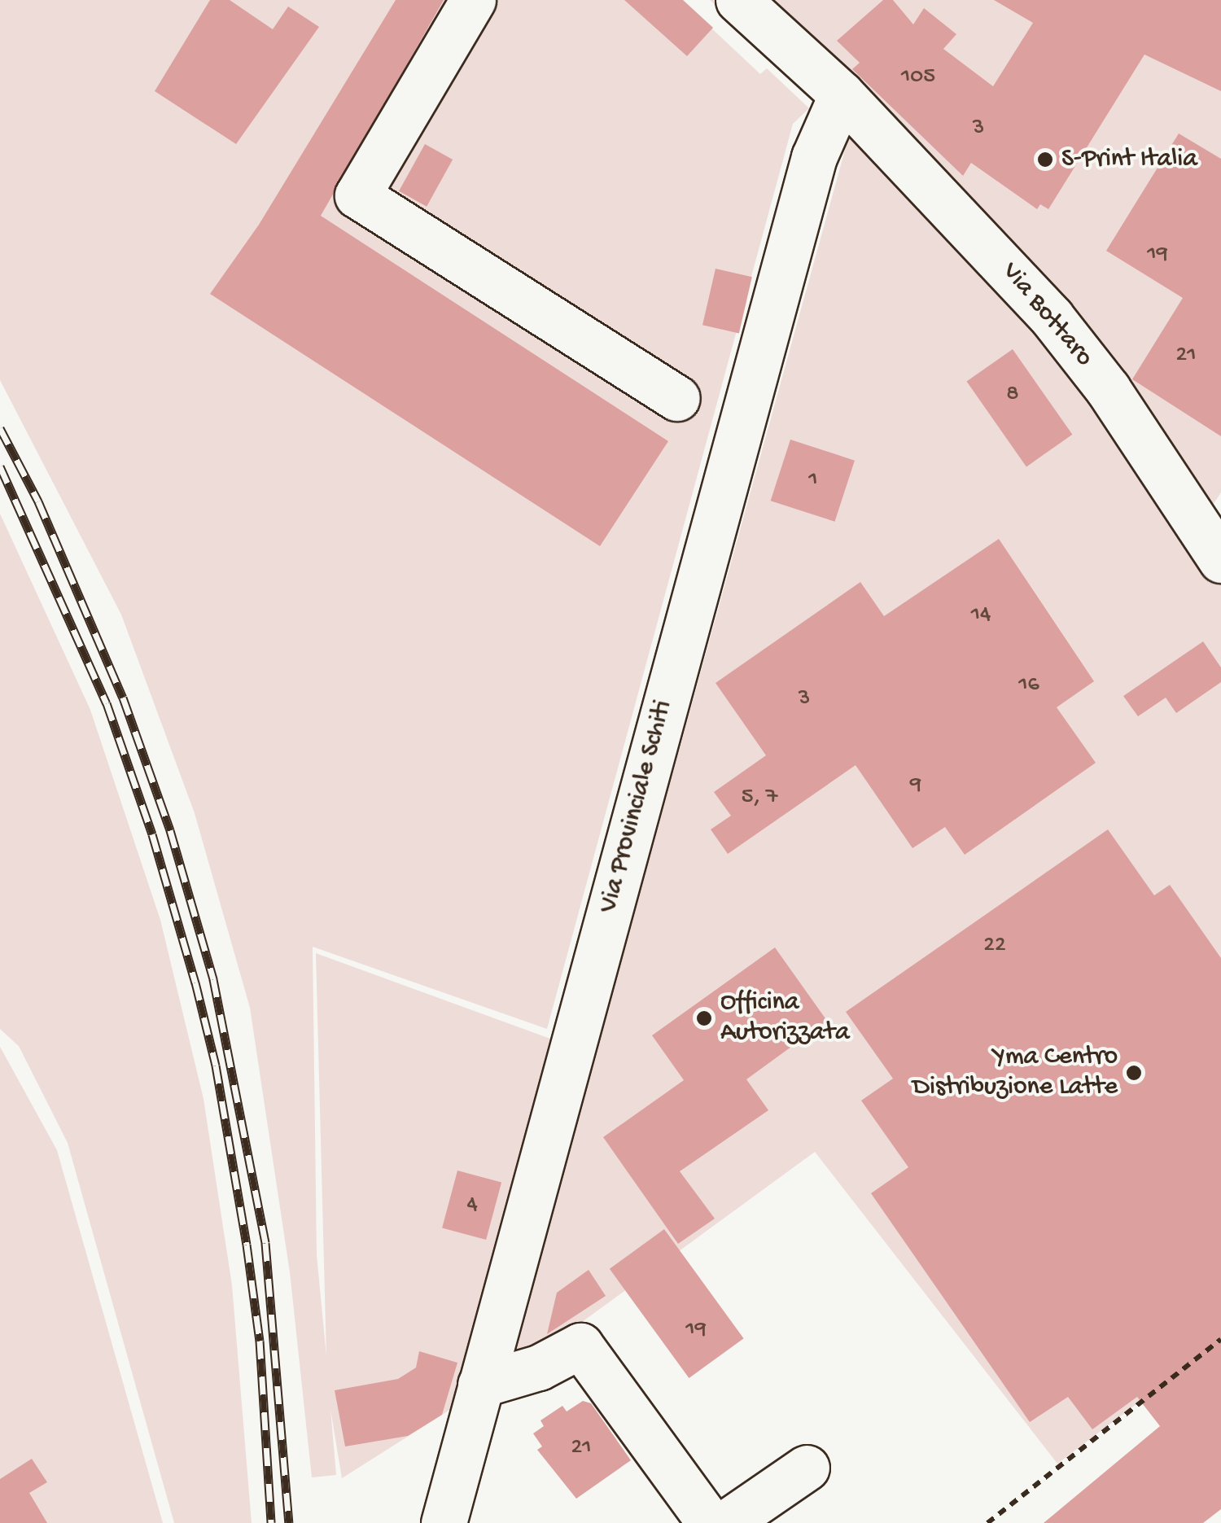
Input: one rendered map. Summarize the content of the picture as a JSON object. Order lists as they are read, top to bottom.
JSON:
{
  "streets": {
    "street": ["Via Bottaro", "Via Provinciale Schiti"]
  },
  "crossings": [
    ["Via Bottaro", "Via Provinciale Schiti"]
  ],
  "places": ["S-Print Italia", "Officina Autorizzata", "Yma Centro Distribuzione Latte"],
  "house_numbers": [
    "105",
    "3",
    "19",
    "21",
    "8",
    "1",
    "14",
    "16",
    "3",
    "9",
    "5, 7",
    "22",
    "4",
    "19",
    "21"
  ]
}
